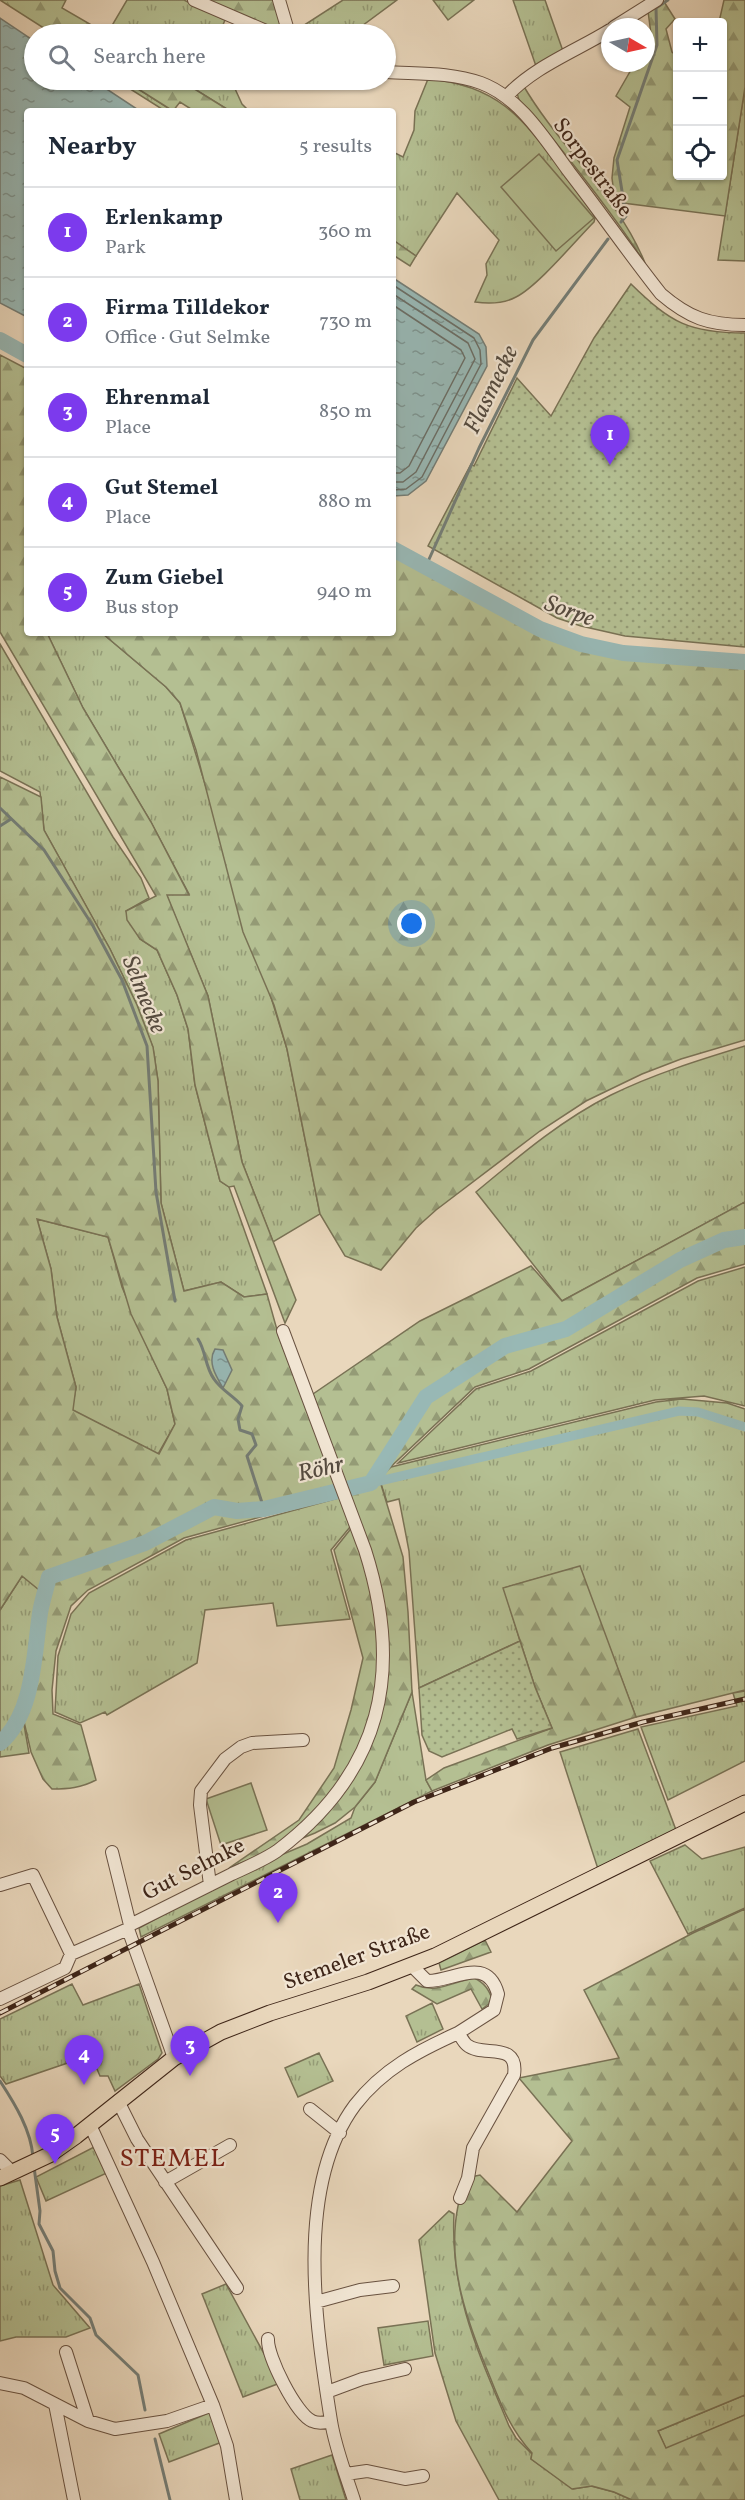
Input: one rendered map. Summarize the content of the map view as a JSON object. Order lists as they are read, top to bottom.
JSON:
{
  "streets": {
    "main road": ["Stemeler Straße"],
    "street": ["Sorpestraße", "Gut Selmke"]
  },
  "districts": ["STEMEL"],
  "water": [
    "Flasmecke",
    "Sorpe",
    "Selmecke",
    "Röhr"
  ],
  "north": "right",
  "page": {
    "map_buttons": ["+", "−"],
    "search": "Search here",
    "heading": ["Nearby", "5 results"],
    "list": [
      {
        "mark": "1",
        "name": "Erlenkamp",
        "note": "Park",
        "value": "360 m"
      },
      {
        "mark": "2",
        "name": "Firma Tilldekor",
        "note": "Office · Gut Selmke",
        "value": "730 m"
      },
      {
        "mark": "3",
        "name": "Ehrenmal",
        "note": "Place",
        "value": "850 m"
      },
      {
        "mark": "4",
        "name": "Gut Stemel",
        "note": "Place",
        "value": "880 m"
      },
      {
        "mark": "5",
        "name": "Zum Giebel",
        "note": "Bus stop",
        "value": "940 m"
      }
    ],
    "pins": [
      "1",
      "2",
      "3",
      "4",
      "5"
    ]
  }
}
